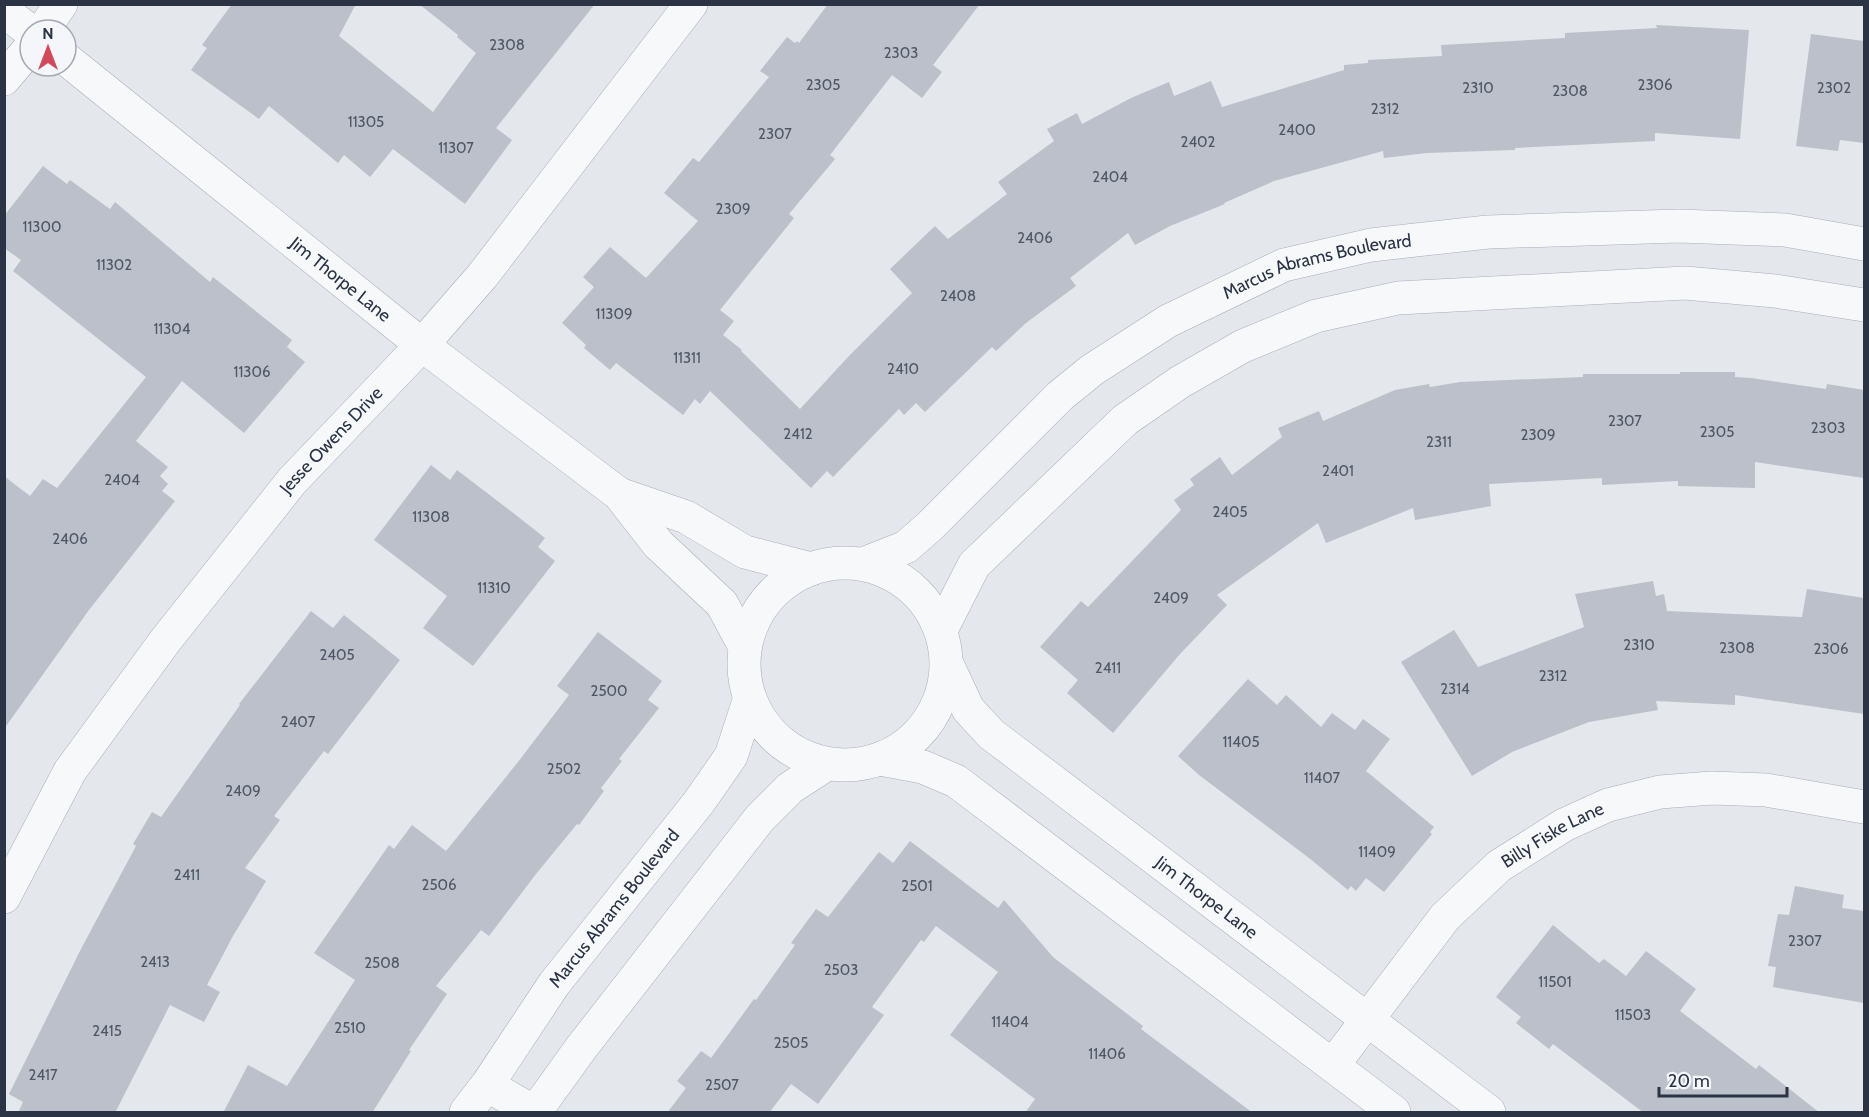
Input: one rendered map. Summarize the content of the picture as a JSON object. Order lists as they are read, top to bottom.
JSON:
{
  "streets": {
    "street": [
      "Marcus Abrams Boulevard",
      "Jim Thorpe Lane",
      "Jesse Owens Drive",
      "Billy Fiske Lane"
    ]
  },
  "crossings": [
    ["Marcus Abrams Boulevard", "Jim Thorpe Lane"],
    ["Jim Thorpe Lane", "Jesse Owens Drive"],
    ["Jim Thorpe Lane", "Billy Fiske Lane"]
  ],
  "house_numbers": [
    "2308",
    "2303",
    "2305",
    "2306",
    "2310",
    "2302",
    "2308",
    "2312",
    "11305",
    "2400",
    "2307",
    "2402",
    "11307",
    "2404",
    "2309",
    "11300",
    "2406",
    "11302",
    "2408",
    "11309",
    "11304",
    "11311",
    "2410",
    "11306",
    "2307",
    "2303",
    "2305",
    "2412",
    "2309",
    "2311",
    "2401",
    "2404",
    "2405",
    "11308",
    "2406",
    "11310",
    "2409",
    "2310",
    "2308",
    "2306",
    "2405",
    "2411",
    "2312",
    "2314",
    "2500",
    "2407",
    "11405",
    "2502",
    "11407",
    "2409",
    "11409",
    "2411",
    "2506",
    "2501",
    "2307",
    "2413",
    "2508",
    "2503",
    "11501",
    "11503",
    "11404",
    "2510",
    "2415",
    "2505",
    "11406",
    "2417",
    "2507"
  ],
  "scale_bar": "20 m",
  "north": "top"
}
